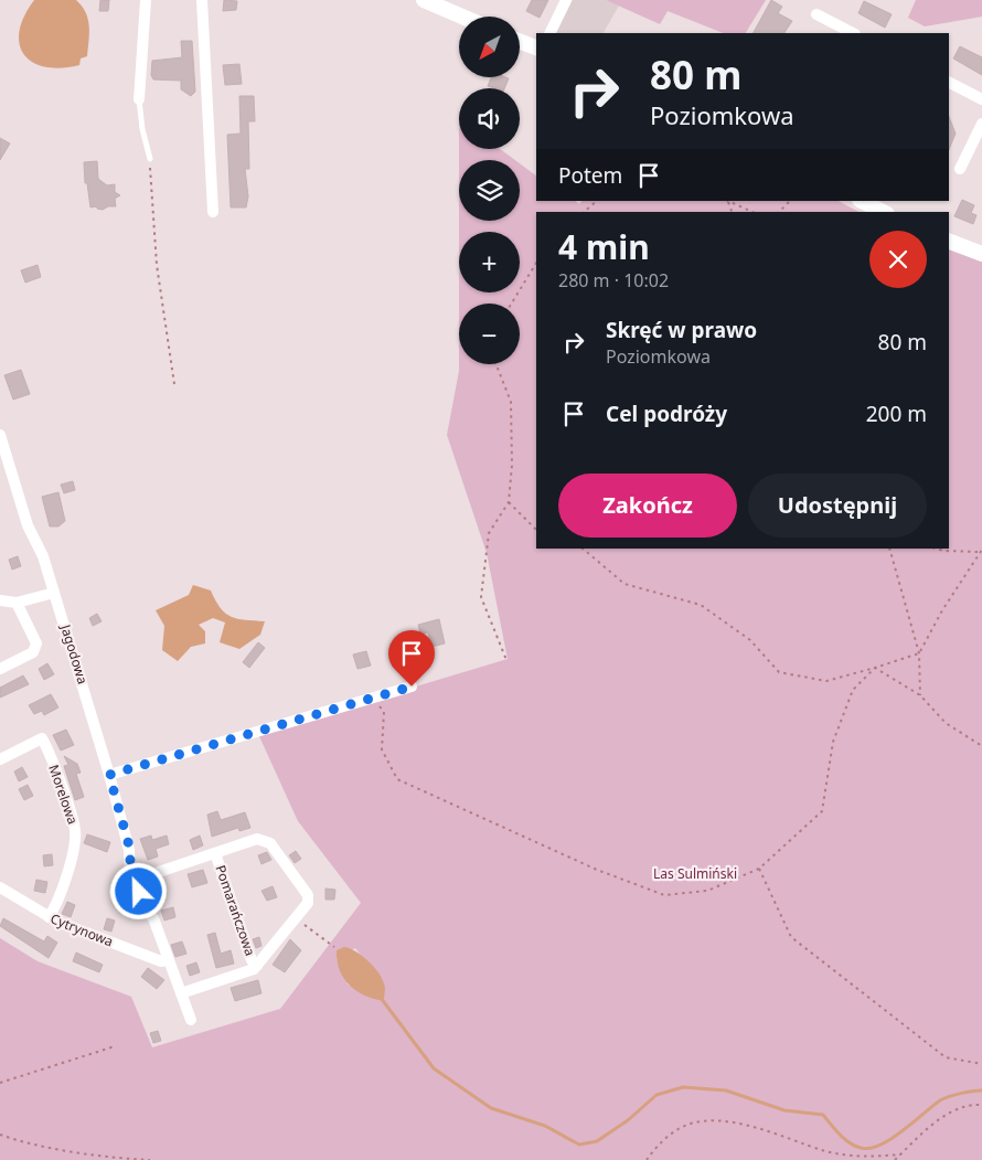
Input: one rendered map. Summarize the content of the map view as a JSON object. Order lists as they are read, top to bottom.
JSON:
{
  "streets": {
    "street": [
      "Jagodowa",
      "Morelowa",
      "Pomarańczowa",
      "Cytrynowa"
    ]
  },
  "crossings": [
    ["Morelowa", "Cytrynowa"]
  ],
  "parks": ["Las Sulmiński"],
  "north": "bottom left",
  "page": {
    "map_buttons": ["+", "−"],
    "turn": ["80 m", "Poziomkowa"],
    "then": "Potem",
    "heading": ["4 min", "280 m · 10:02"],
    "list": [
      {
        "name": "Skręć w prawo",
        "note": "Poziomkowa",
        "value": "80 m"
      },
      {
        "name": "Cel podróży",
        "value": "200 m"
      }
    ],
    "buttons": ["Zakończ", "Udostępnij"]
  }
}
